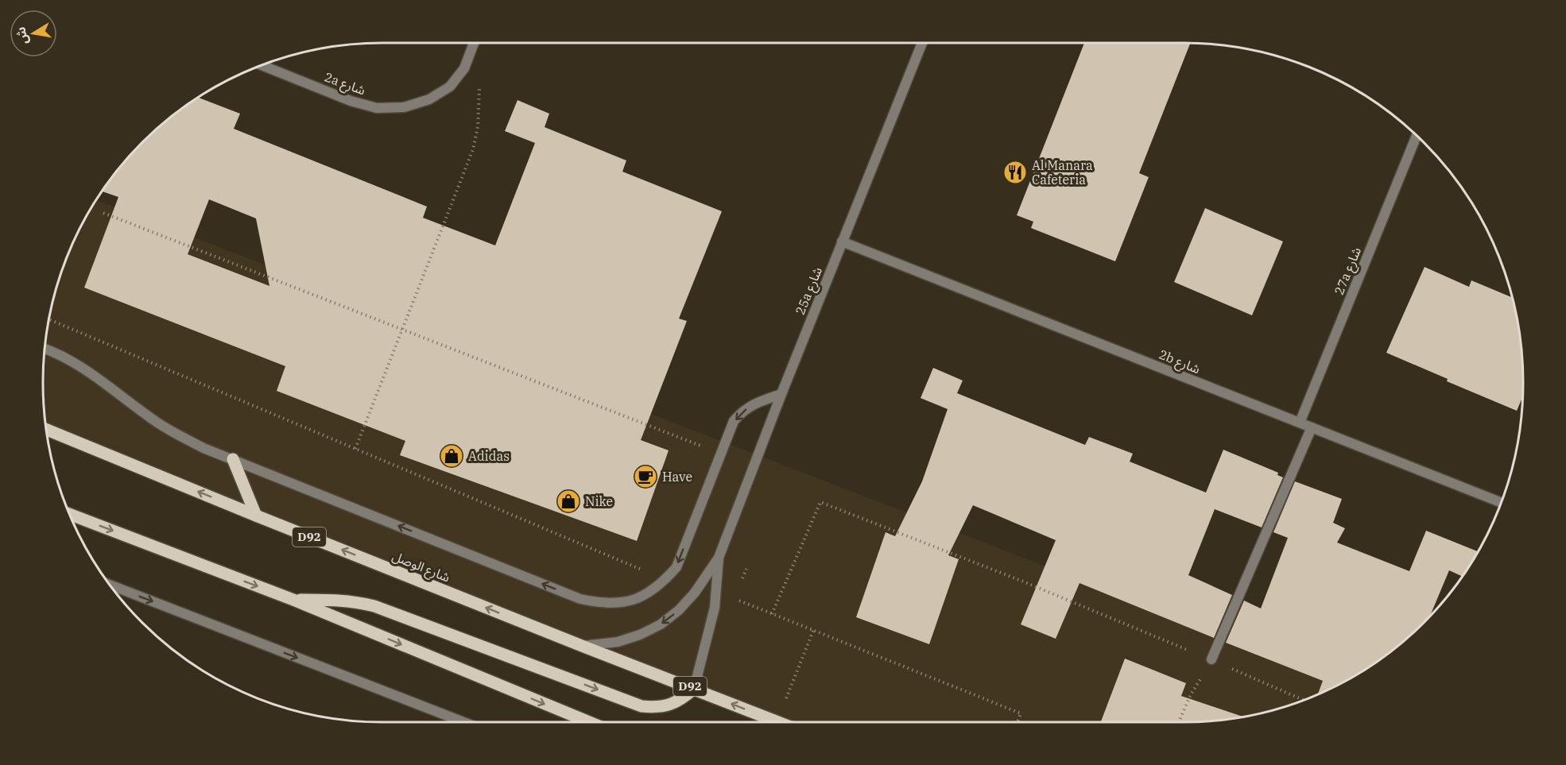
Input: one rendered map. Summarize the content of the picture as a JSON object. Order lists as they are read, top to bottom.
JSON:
{
  "streets": {
    "main road": ["D92", "شارع الوصل"],
    "street": [
      "2a شارع",
      "27a شارع",
      "25a شارع",
      "2b شارع"
    ]
  },
  "crossings": [
    ["27a شارع", "2b شارع"],
    ["25a شارع", "2b شارع"],
    ["25a شارع", "شارع الوصل"]
  ],
  "places": {
    "restaurant": ["Al Manara Cafeteria"],
    "shop": ["Adidas", "Nike"],
    "cafe": ["Have"]
  },
  "north": "left"
}
